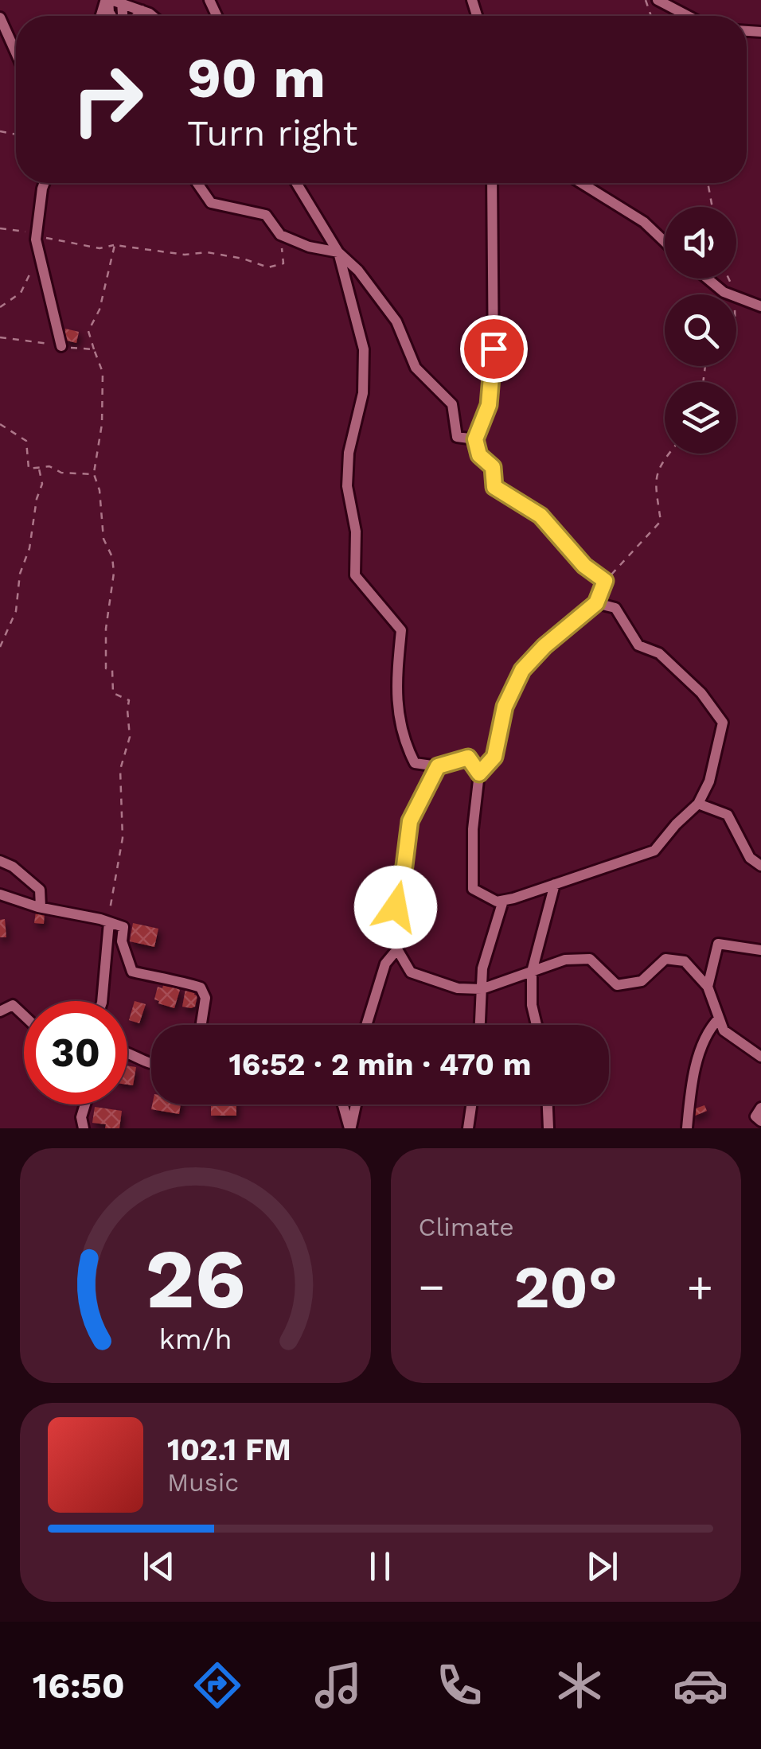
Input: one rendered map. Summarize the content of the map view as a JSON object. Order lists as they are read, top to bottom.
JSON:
{
  "page": {
    "turn": ["90 m", "Turn right"],
    "limit": "30",
    "trip": "16:52 · 2 min · 470 m",
    "tile": "Climate",
    "heat": ["−", "20°", "+"],
    "song": ["102.1 FM", "Music"],
    "tabs": "16:50",
    "gauge": ["26", "km/h"]
  }
}
